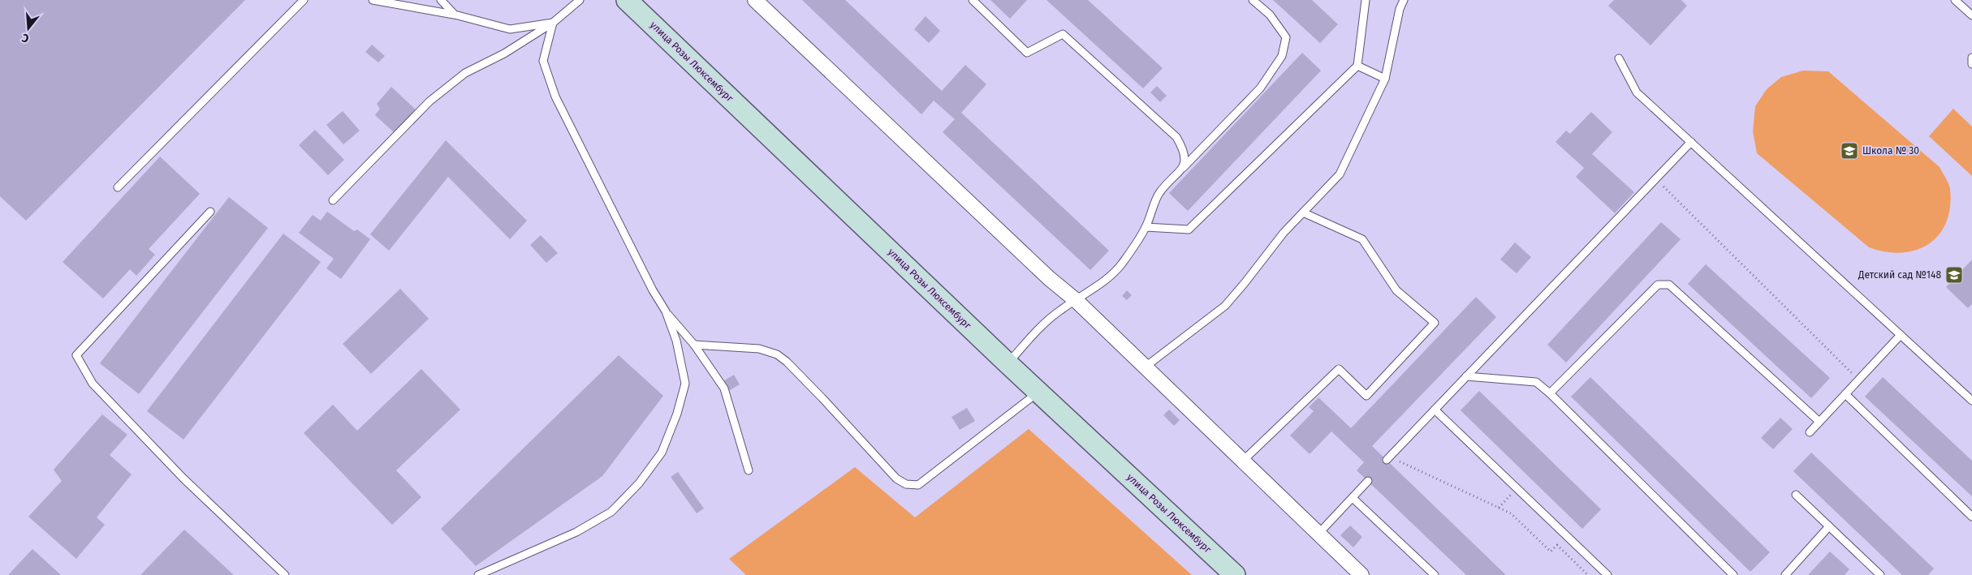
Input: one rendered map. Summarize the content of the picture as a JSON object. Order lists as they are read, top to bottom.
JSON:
{
  "streets": {
    "main road": ["улица Розы Люксембург"]
  },
  "places": {
    "school or university": ["Школа № 30", "Детский сад №148"]
  },
  "north": "bottom"
}
